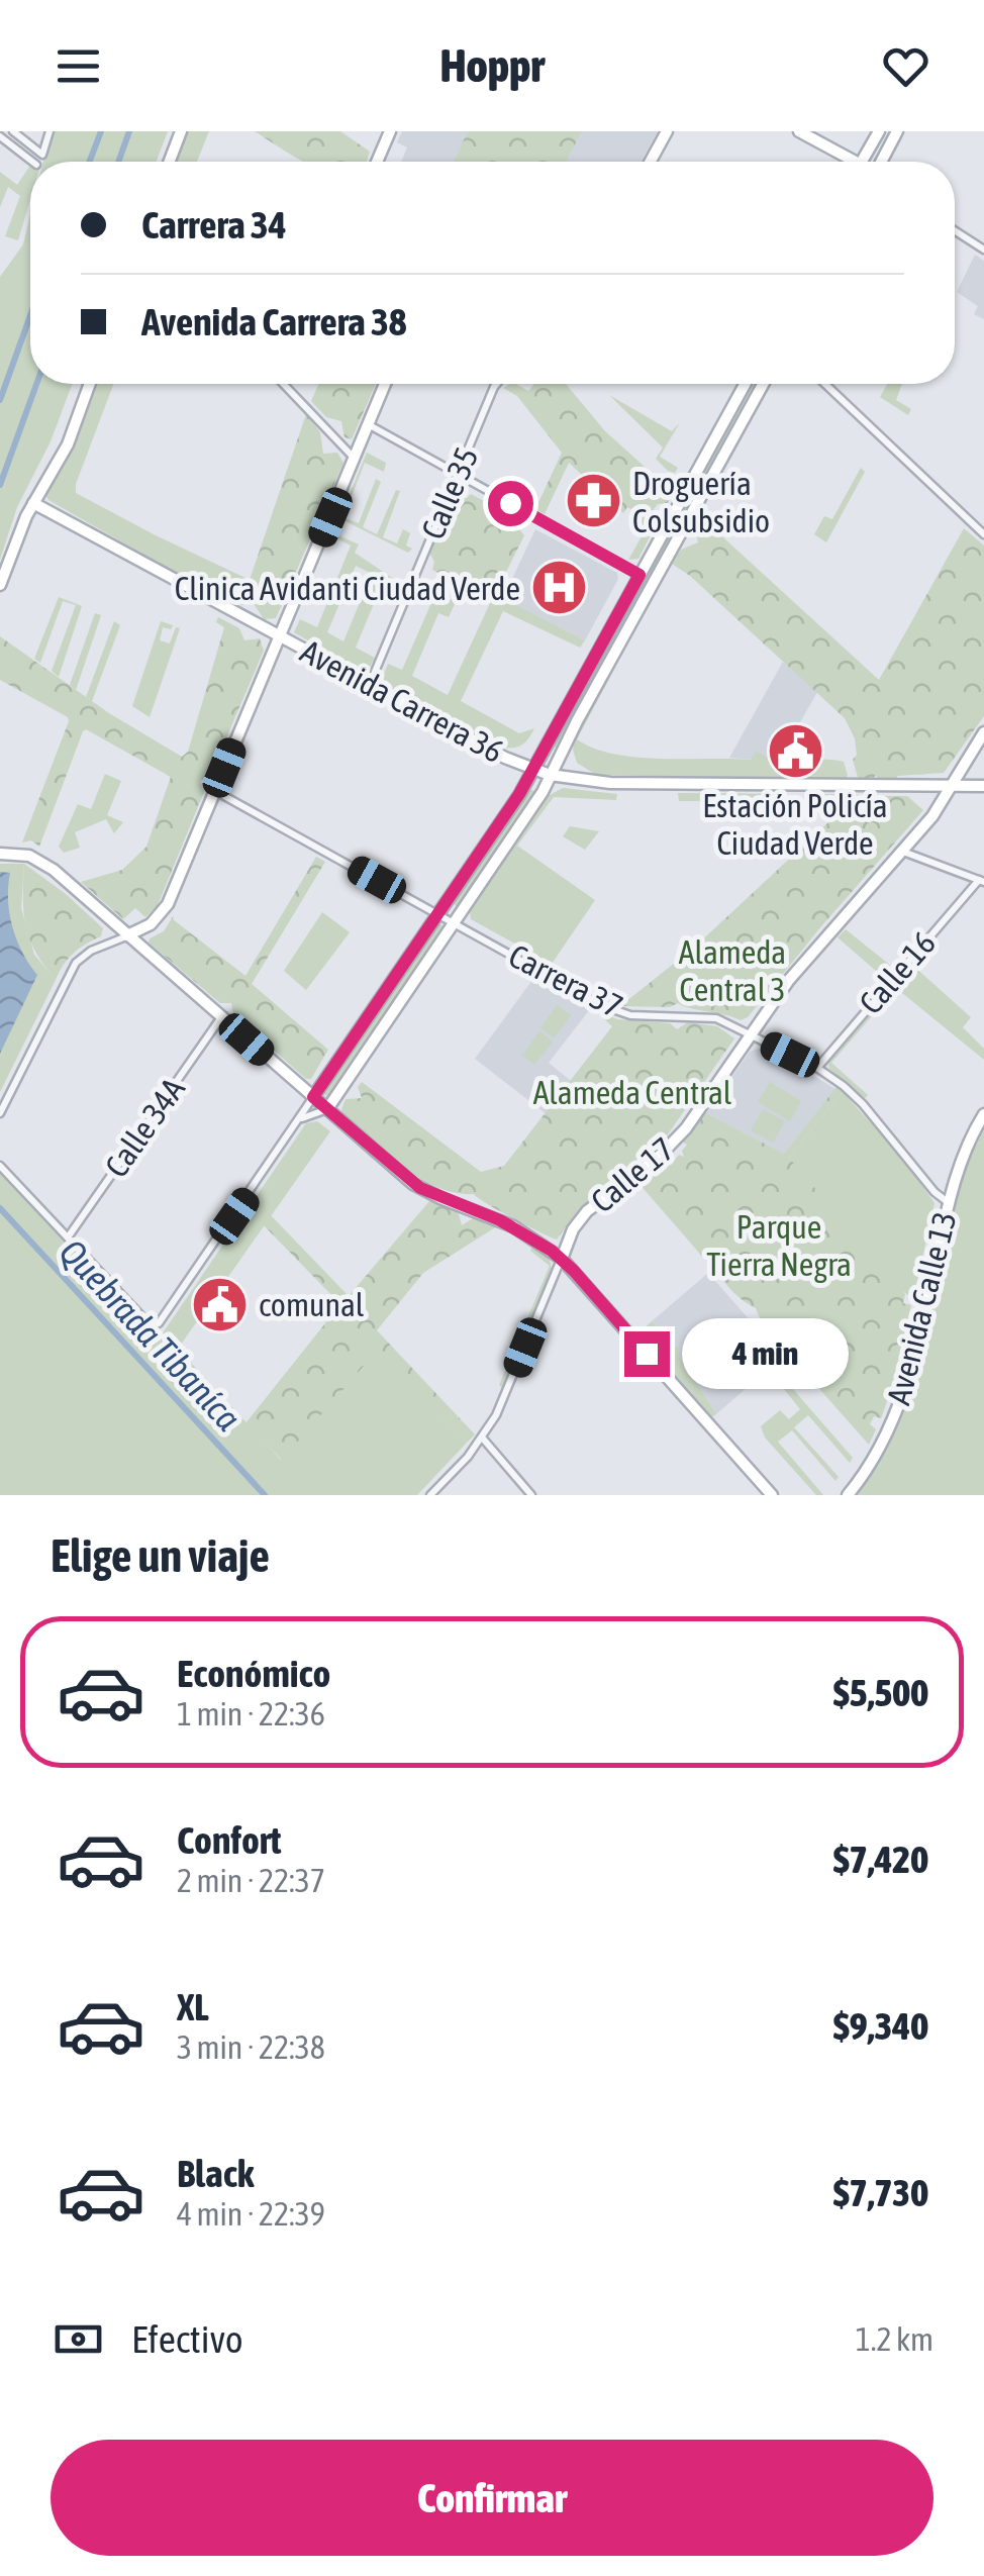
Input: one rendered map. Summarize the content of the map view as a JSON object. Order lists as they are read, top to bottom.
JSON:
{
  "streets": {
    "main road": ["Avenida Carrera 36", "Calle 17", "Avenida Calle 13"],
    "street": [
      "Calle 35",
      "Calle 16",
      "Carrera 37",
      "Calle 34A"
    ]
  },
  "crossings": [
    ["Calle 35", "Avenida Carrera 36"],
    ["Avenida Carrera 36", "Calle 17"],
    ["Calle 16", "Carrera 37"],
    ["Carrera 37", "Calle 17"],
    ["Carrera 37", "Avenida Calle 13"]
  ],
  "water": ["Quebrada Tibaníca"],
  "parks": ["Alameda Central 3", "Alameda Central", "Parque Tierra Negra"],
  "places": {
    "pharmacy": ["Droguería Colsubsidio"],
    "hospital": ["Clinica Avidanti Ciudad Verde"],
    "public building": ["Estación Policía Ciudad Verde", "comunal"]
  },
  "page": {
    "header": "Hoppr",
    "banner": ["Carrera 34", "Avenida Carrera 38"],
    "bubble": "4 min",
    "heading": "Elige un viaje",
    "list": [
      {
        "name": "Económico",
        "note": "1 min · 22:36",
        "value": "$5,500"
      },
      {
        "name": "Confort",
        "note": "2 min · 22:37",
        "value": "$7,420"
      },
      {
        "name": "XL",
        "note": "3 min · 22:38",
        "value": "$9,340"
      },
      {
        "name": "Black",
        "note": "4 min · 22:39",
        "value": "$7,730"
      }
    ],
    "pay": ["Efectivo", "1.2 km"],
    "buttons": "Confirmar"
  }
}
